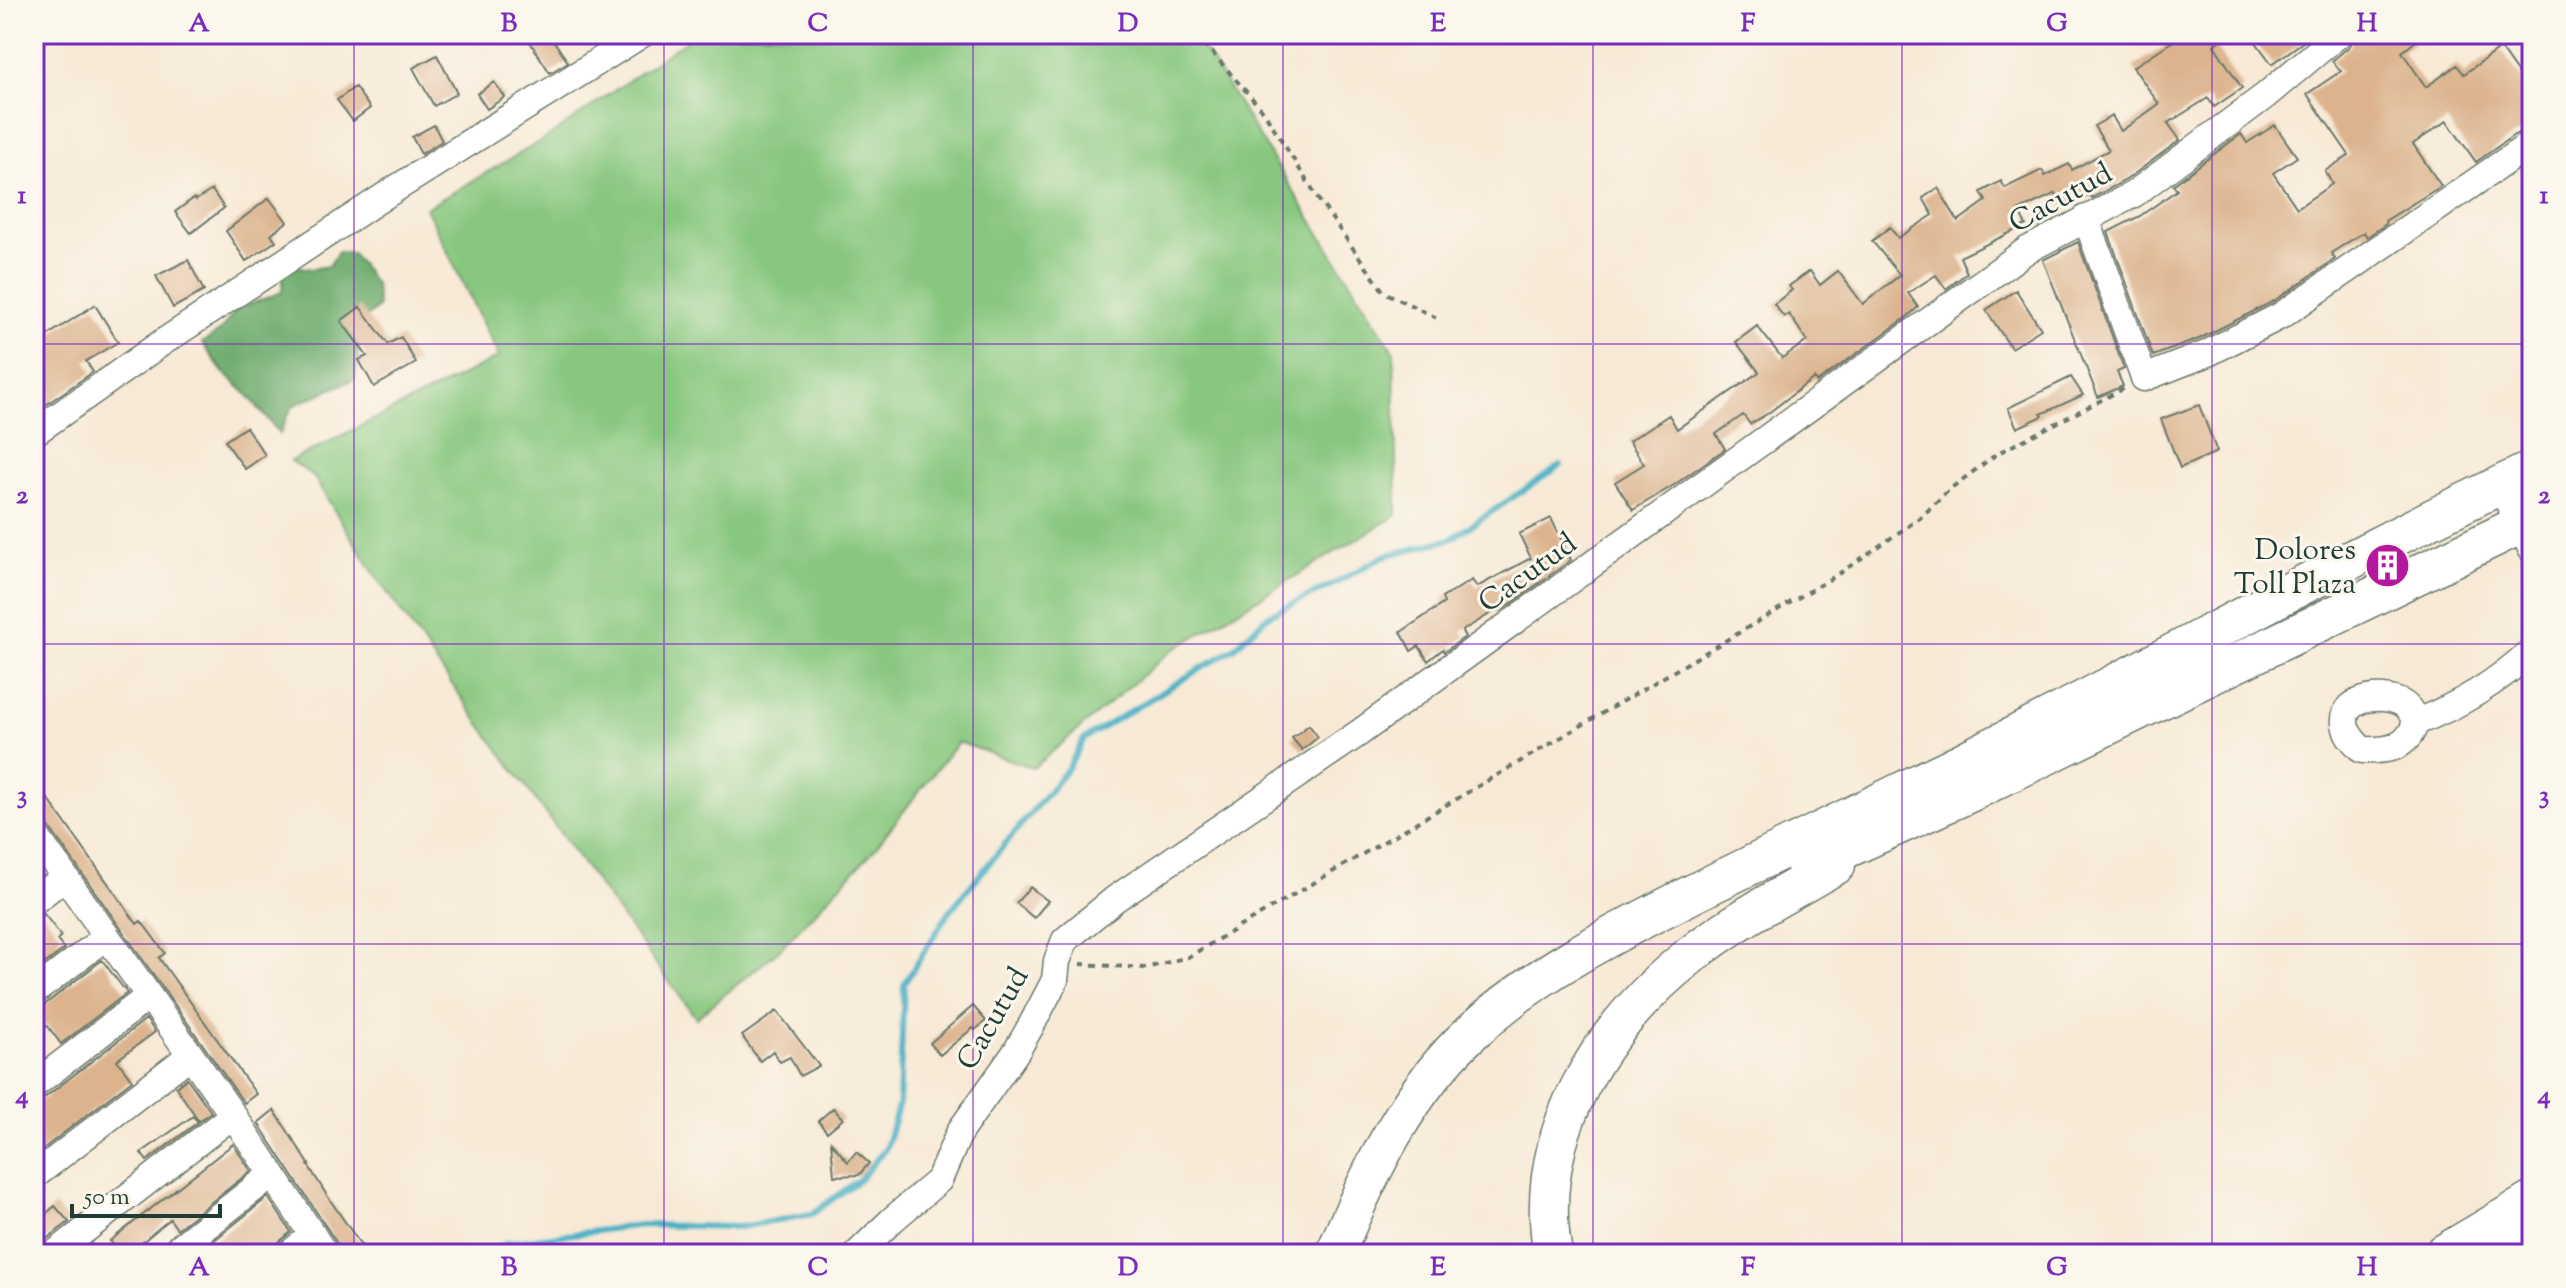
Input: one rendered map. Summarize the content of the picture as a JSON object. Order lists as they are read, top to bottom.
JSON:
{
  "streets": {
    "street": ["Cacutud"]
  },
  "places": {
    "building": ["Dolores Toll Plaza"]
  },
  "scale_bar": "50 m",
  "grid": {
    "columns": [
      "A",
      "B",
      "C",
      "D",
      "E",
      "F",
      "G",
      "H"
    ],
    "rows": [
      "1",
      "2",
      "3",
      "4"
    ]
  }
}
